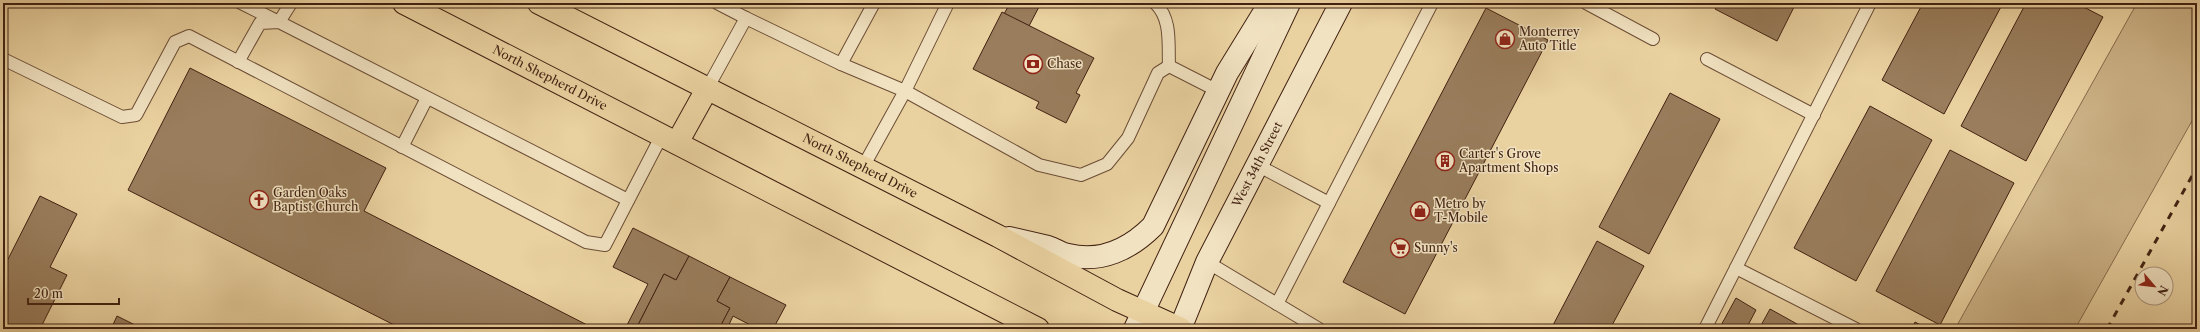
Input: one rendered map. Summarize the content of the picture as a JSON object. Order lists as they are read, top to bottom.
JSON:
{
  "streets": {
    "main road": ["North Shepherd Drive", "West 34th Street"]
  },
  "crossings": [
    ["North Shepherd Drive", "West 34th Street"]
  ],
  "places": {
    "shop": ["Monterrey Auto Title", "Metro by T-Mobile"],
    "bank": ["Chase"],
    "building": ["Carter's Grove Apartment Shops"],
    "church": ["Garden Oaks Baptist Church"],
    "supermarket": ["Sunny's"]
  },
  "scale_bar": "20 m",
  "north": "bottom right"
}
